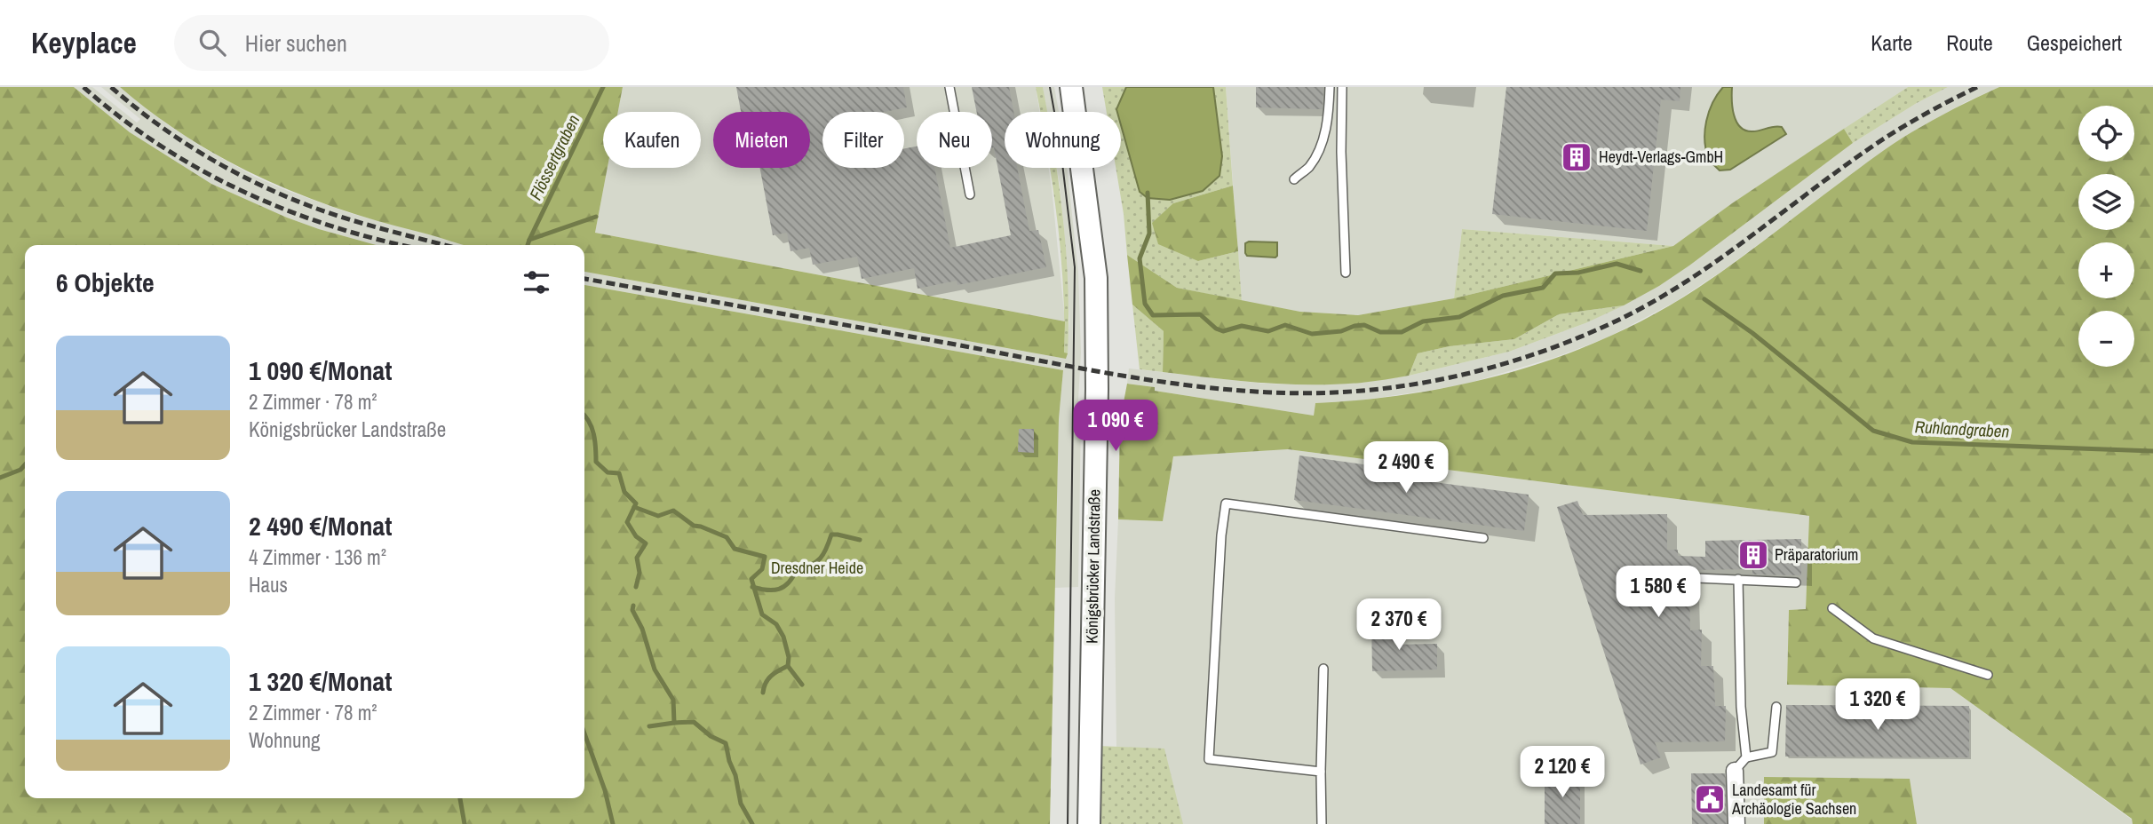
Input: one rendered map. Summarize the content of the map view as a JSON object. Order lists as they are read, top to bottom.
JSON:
{
  "streets": {
    "main road": ["Königsbrücker Landstraße"]
  },
  "water": ["Flössertgraben", "Ruhlandgraben"],
  "parks": ["Dresdner Heide"],
  "places": {
    "building": ["Heydt-Verlags-GmbH", "Präparatorium"],
    "public building": ["Landesamt für Archäologie Sachsen"]
  },
  "page": {
    "header": "Keyplace",
    "search": "Hier suchen",
    "nav": ["Karte", "Route", "Gespeichert"],
    "map_buttons": ["+", "−"],
    "chip": [
      "Kaufen",
      "Mieten",
      "Filter",
      "Neu",
      "Wohnung"
    ],
    "heading": "6 Objekte",
    "list": [
      {
        "name": "1 090 €/Monat",
        "note": "2 Zimmer · 78 m² · Königsbrücker Landstraße"
      },
      {
        "name": "2 490 €/Monat",
        "note": "4 Zimmer · 136 m² · Haus"
      },
      {
        "name": "1 320 €/Monat",
        "note": "2 Zimmer · 78 m² · Wohnung"
      }
    ],
    "price": [
      "1 090 €",
      "2 490 €",
      "1 580 €",
      "2 370 €",
      "1 320 €",
      "2 120 €"
    ]
  }
}
